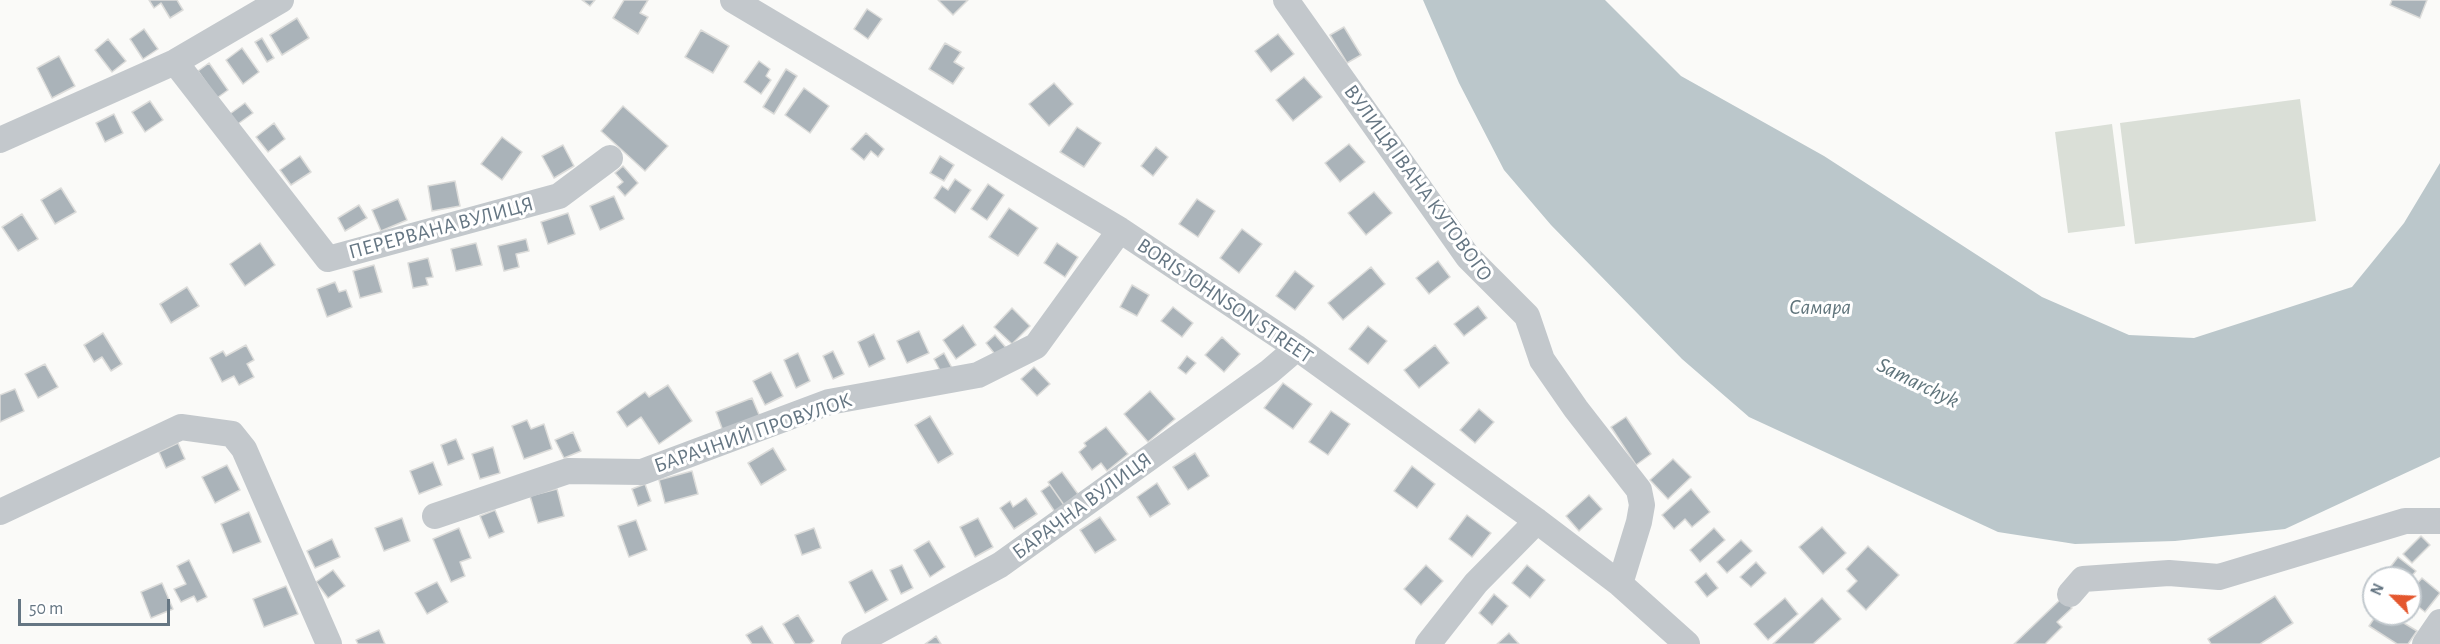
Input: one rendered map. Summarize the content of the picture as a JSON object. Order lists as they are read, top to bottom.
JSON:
{
  "streets": {
    "street": [
      "ВУЛИЦЯ ІВАНА КУТОВОГО",
      "ПЕРЕРВАНА ВУЛИЦЯ",
      "BORIS JOHNSON STREET",
      "БАРАЧНИЙ ПРОВУЛОК",
      "БАРАЧНА ВУЛИЦЯ"
    ]
  },
  "crossings": [
    ["ВУЛИЦЯ ІВАНА КУТОВОГО", "BORIS JOHNSON STREET"],
    ["BORIS JOHNSON STREET", "БАРАЧНИЙ ПРОВУЛОК"],
    ["BORIS JOHNSON STREET", "БАРАЧНА ВУЛИЦЯ"]
  ],
  "water": ["Самара", "Samarchyk"],
  "scale_bar": "50 m",
  "north": "top left"
}
